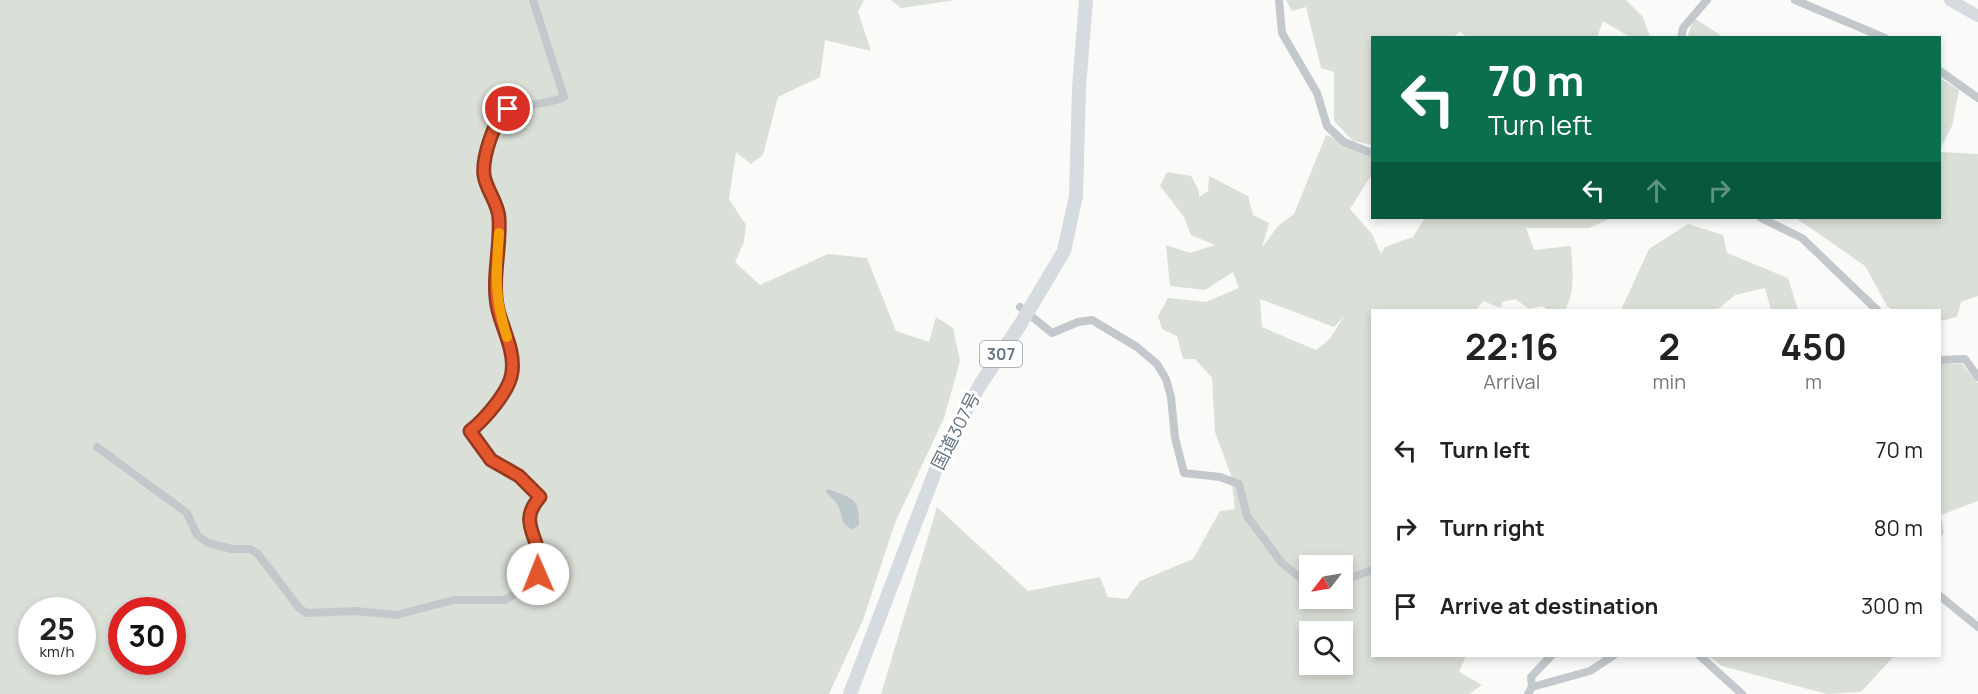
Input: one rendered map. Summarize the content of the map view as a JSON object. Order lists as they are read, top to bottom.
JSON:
{
  "streets": {
    "highway": ["307", "国道307号"]
  },
  "north": "bottom left",
  "page": {
    "turn": ["70 m", "Turn left"],
    "eta": [
      "22:16",
      "Arrival",
      "2",
      "min",
      "450",
      "m"
    ],
    "list": [
      {
        "name": "Turn left",
        "value": "70 m"
      },
      {
        "name": "Turn right",
        "value": "80 m"
      },
      {
        "name": "Arrive at destination",
        "value": "300 m"
      }
    ],
    "speed": "25 km/h",
    "limit": "30"
  }
}
